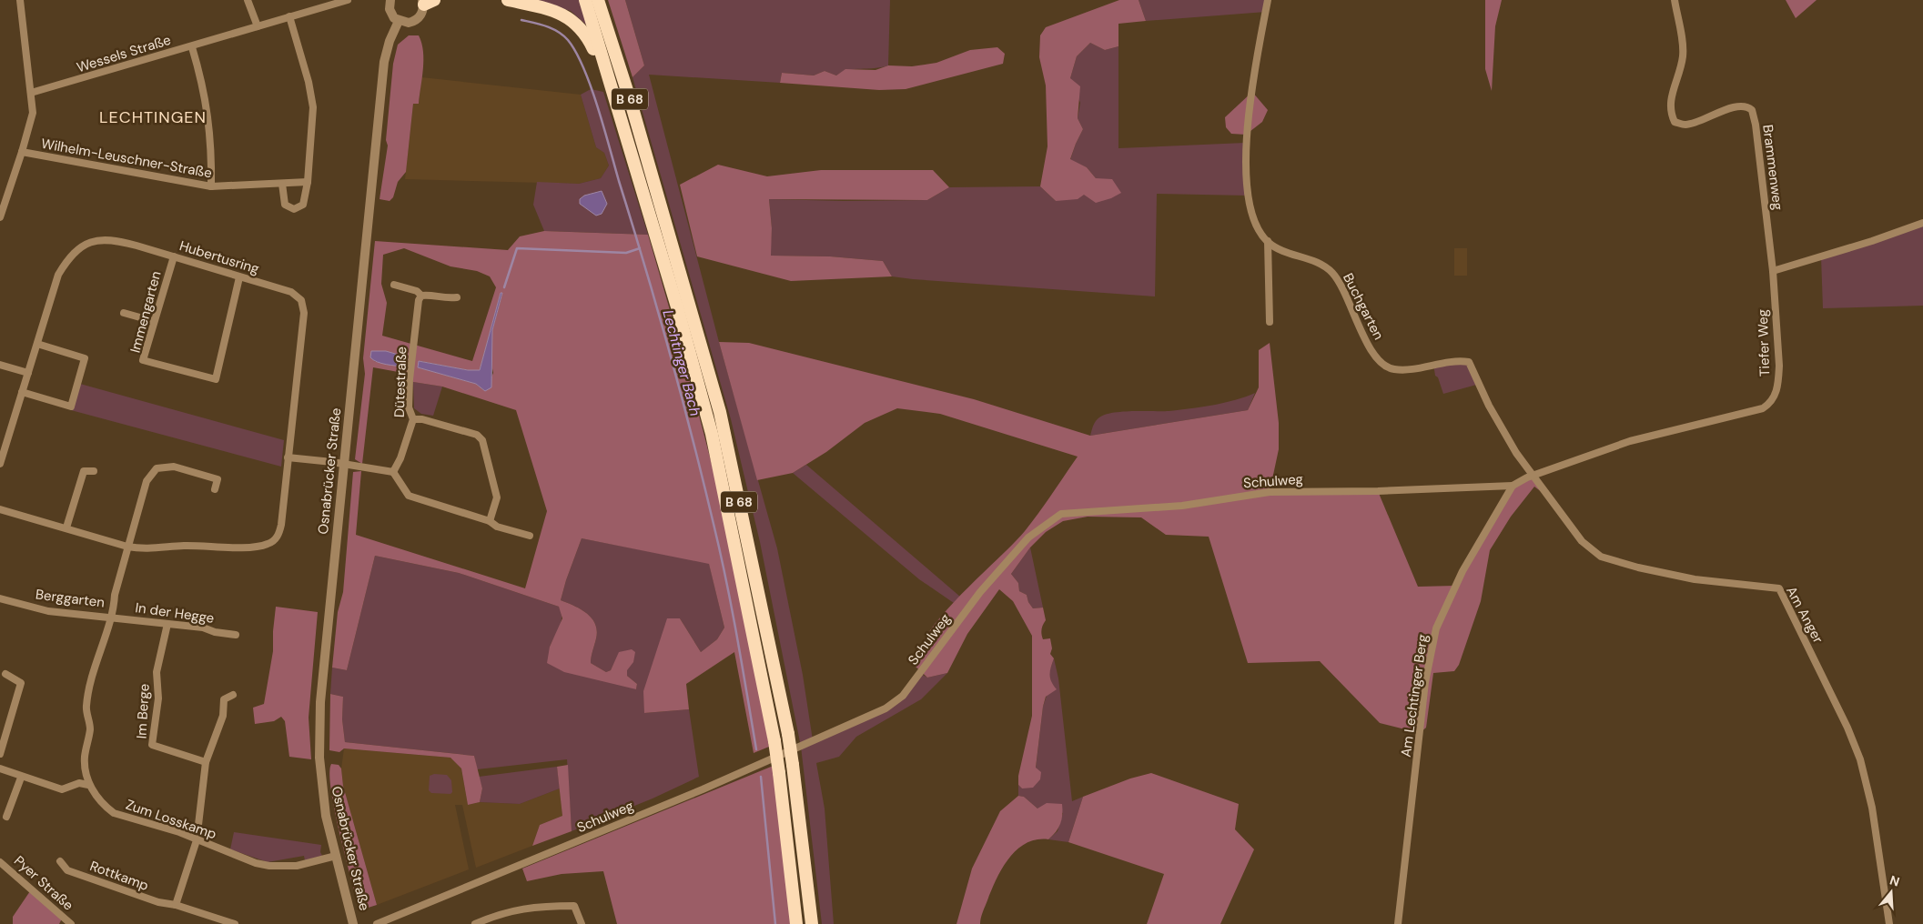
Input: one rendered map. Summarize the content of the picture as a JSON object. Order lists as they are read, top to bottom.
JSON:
{
  "streets": {
    "highway": ["B 68"],
    "street": [
      "Wessels Straße",
      "Wilhelm-Leuschner-Straße",
      "Brammenweg",
      "Hubertusring",
      "Buchgarten",
      "Immengarten",
      "Tiefer Weg",
      "Dütestraße",
      "Osnabrücker Straße",
      "Schulweg",
      "Berggarten",
      "In der Hegge",
      "Am Anger",
      "Am Lechtinger Berg",
      "Im Berge",
      "Zum Losskamp",
      "Rottkamp",
      "Pyer Straße"
    ]
  },
  "crossings": [
    ["Brammenweg", "Tiefer Weg"],
    ["Hubertusring", "Immengarten"],
    ["Buchgarten", "Tiefer Weg"],
    ["Buchgarten", "Am Anger"],
    ["Tiefer Weg", "Am Anger"],
    ["Osnabrücker Straße", "Zum Losskamp"],
    ["Schulweg", "Am Lechtinger Berg"],
    ["Berggarten", "In der Hegge"],
    ["In der Hegge", "Im Berge"]
  ],
  "districts": ["LECHTINGEN"],
  "water": ["Lechtinger Bach"],
  "north": "top"
}
